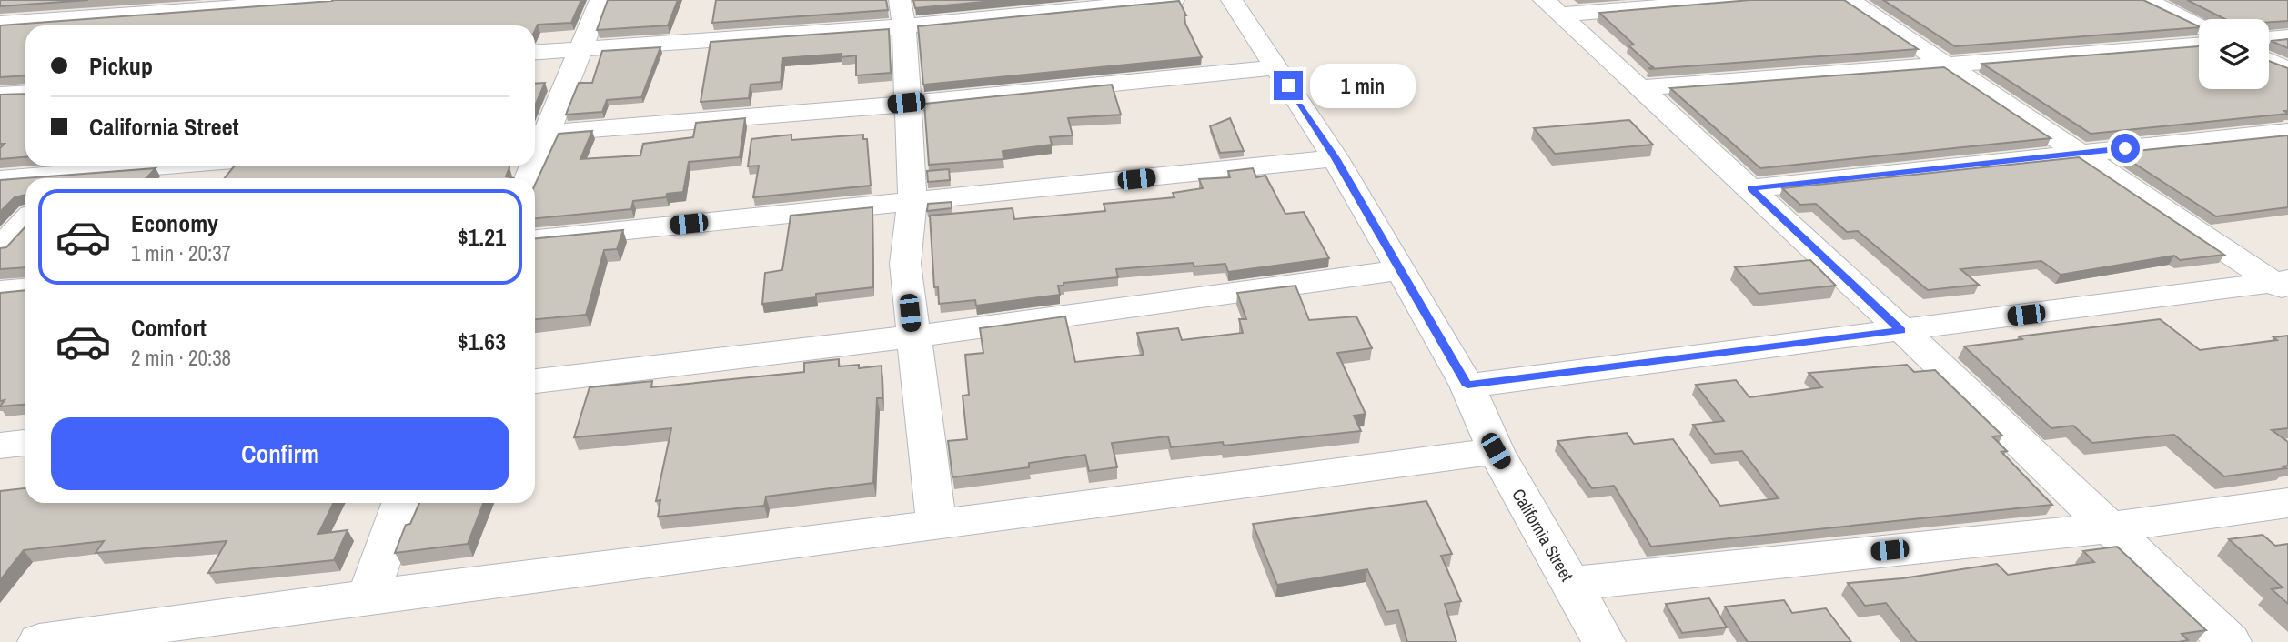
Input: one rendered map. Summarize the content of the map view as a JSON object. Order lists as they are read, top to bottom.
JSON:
{
  "streets": {
    "street": ["California Street"]
  },
  "page": {
    "banner": ["Pickup", "California Street"],
    "bubble": "1 min",
    "list": [
      {
        "name": "Economy",
        "note": "1 min · 20:37",
        "value": "$1.21"
      },
      {
        "name": "Comfort",
        "note": "2 min · 20:38",
        "value": "$1.63"
      }
    ],
    "buttons": "Confirm"
  }
}
